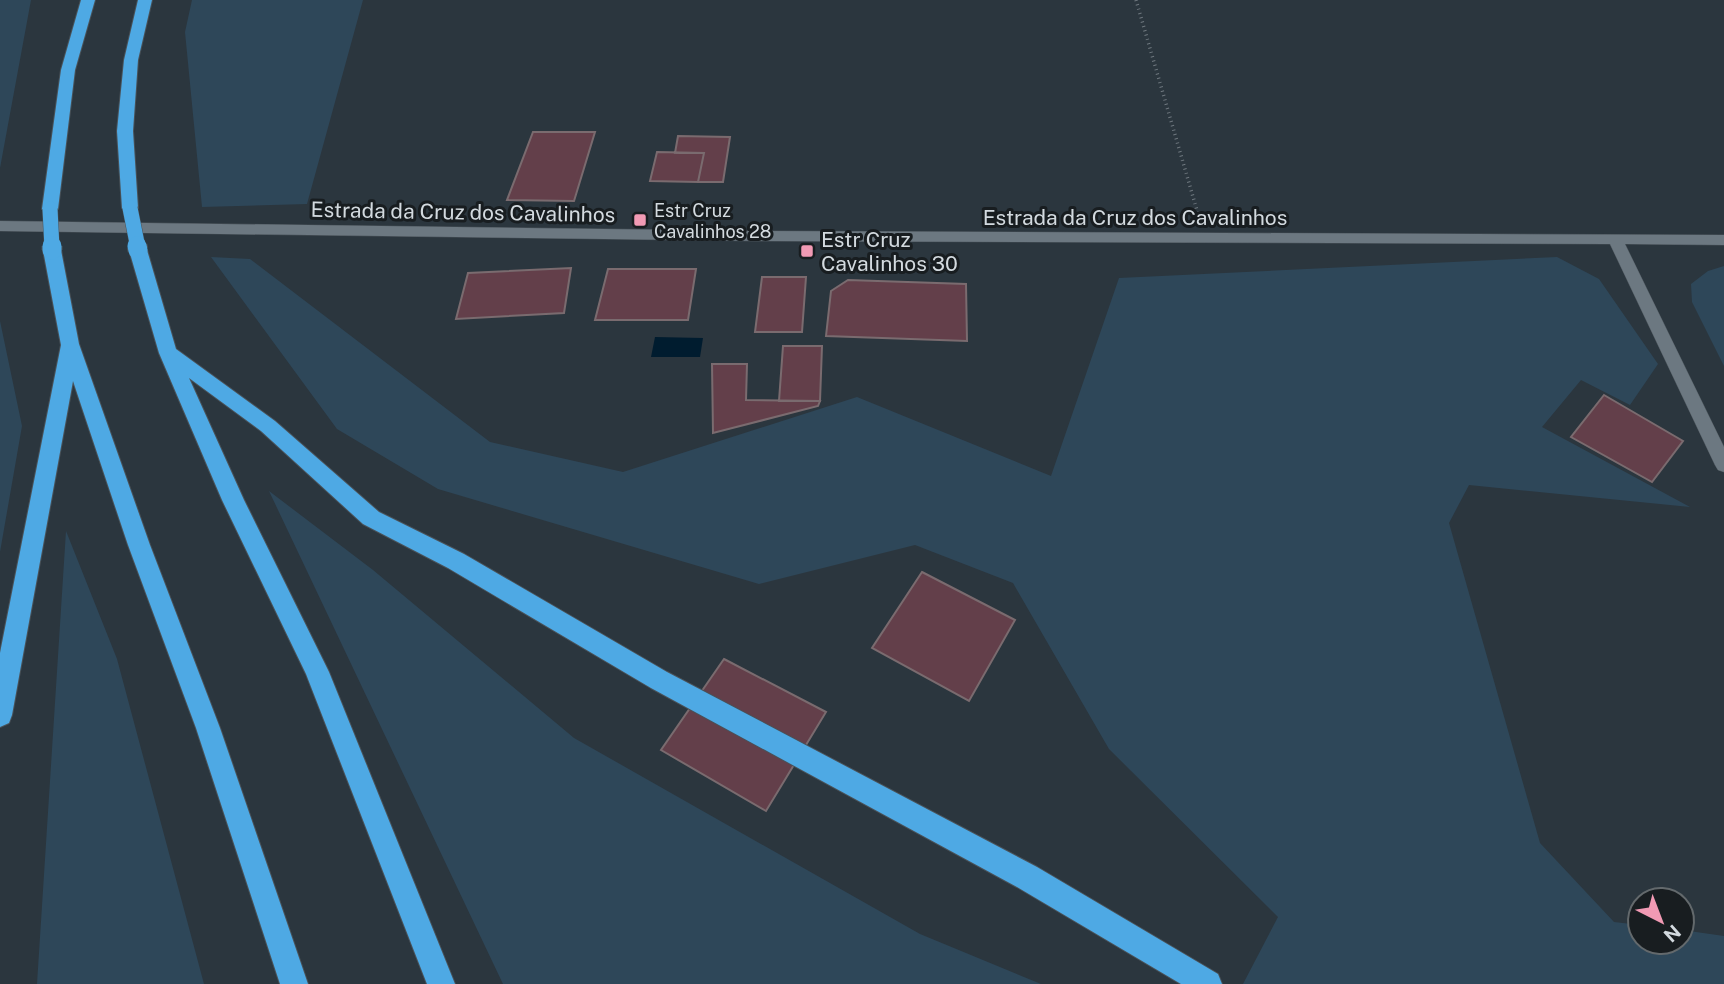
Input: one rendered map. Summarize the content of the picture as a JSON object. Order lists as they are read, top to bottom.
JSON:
{
  "streets": {
    "street": ["Estrada da Cruz dos Cavalinhos"]
  },
  "places": {
    "transit": ["Estr Cruz Cavalinhos 28", "Estr Cruz Cavalinhos 30"]
  },
  "north": "bottom right"
}
